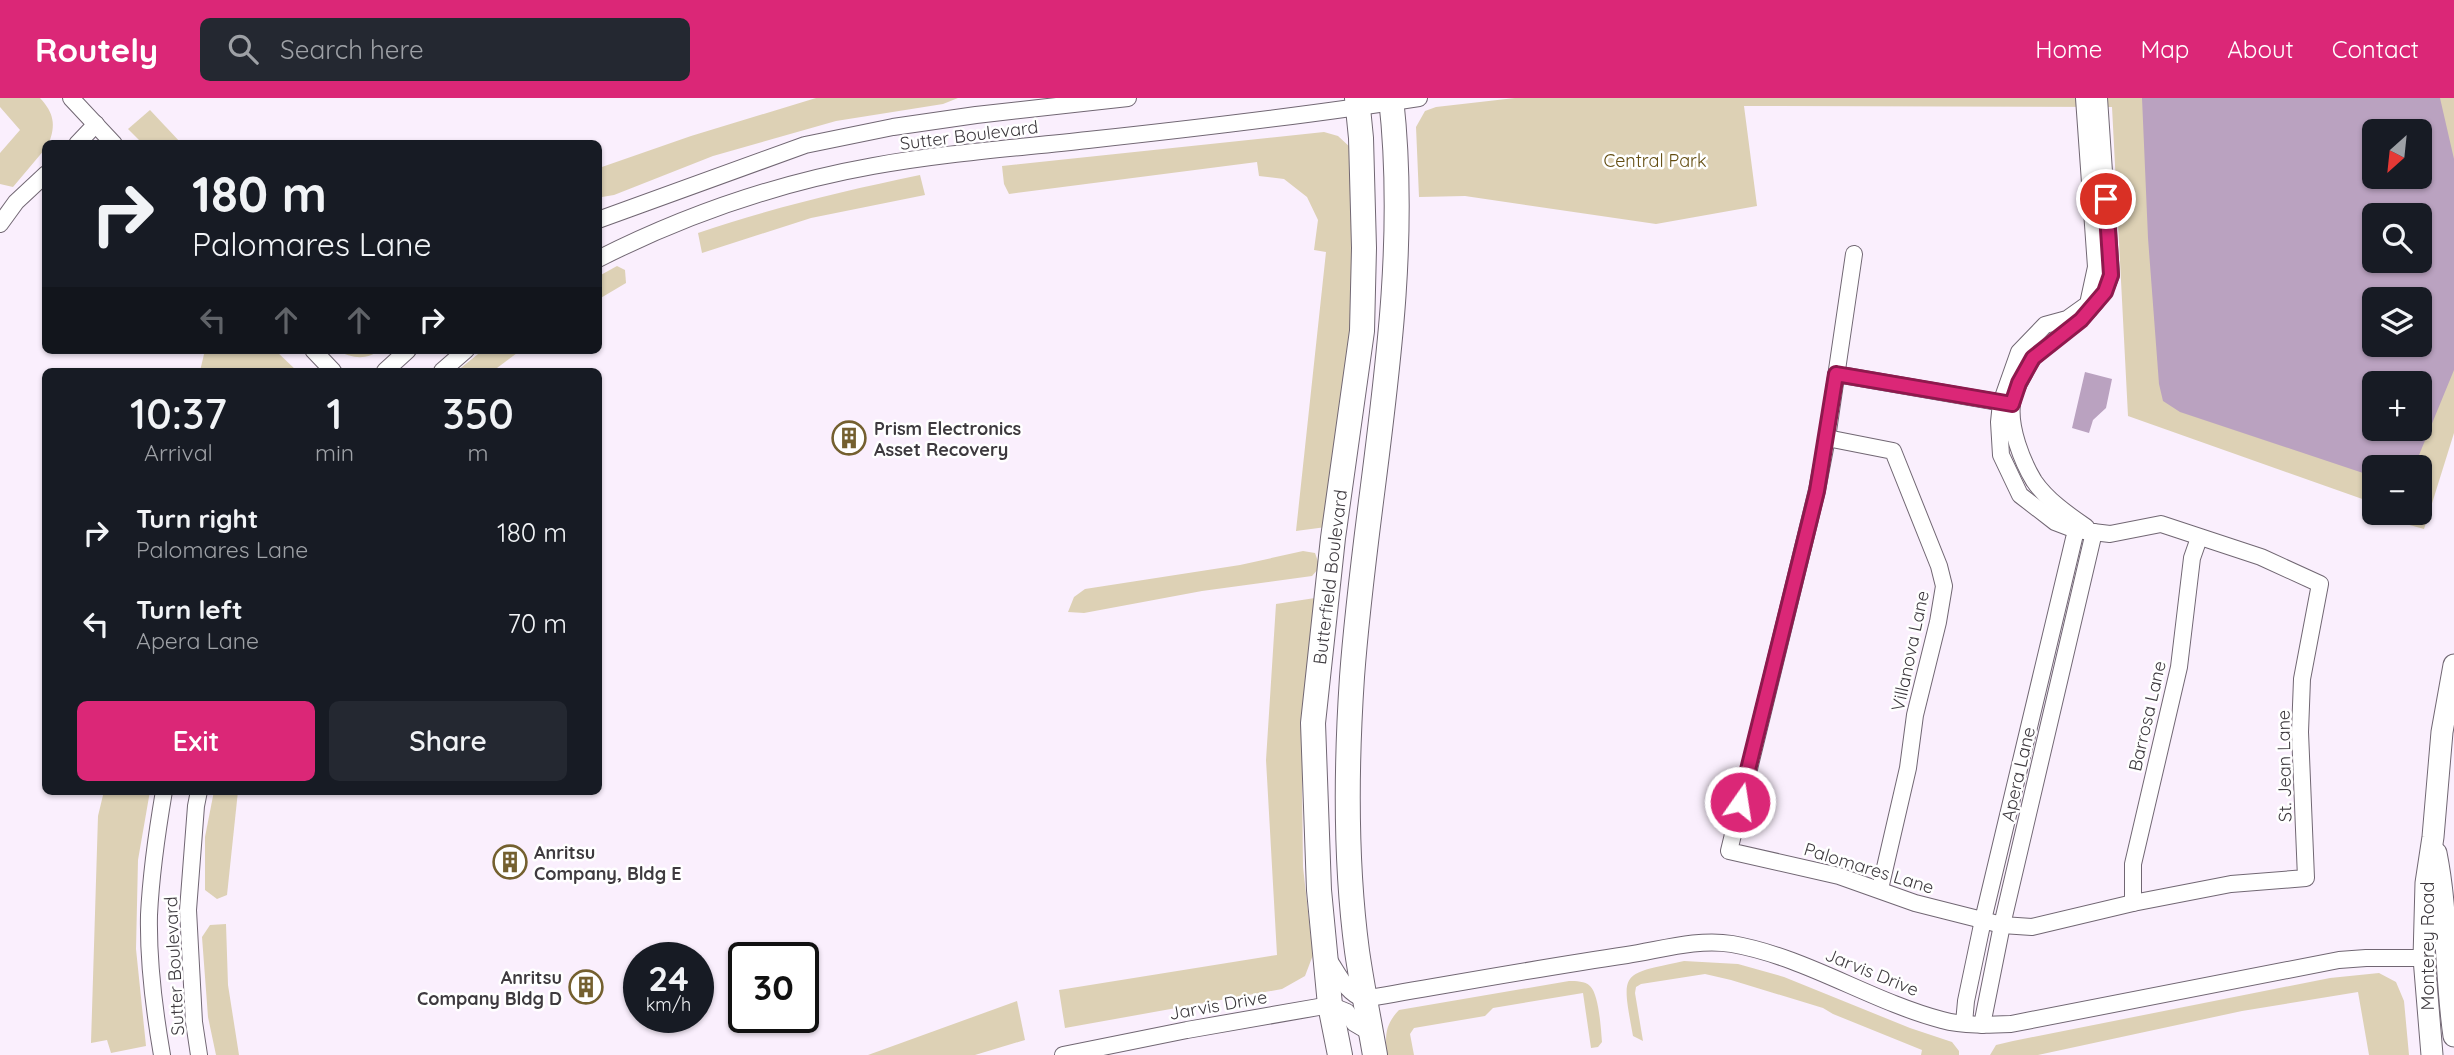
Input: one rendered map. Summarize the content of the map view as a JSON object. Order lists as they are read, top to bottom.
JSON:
{
  "streets": {
    "main road": ["Butterfield Boulevard", "Monterey Road"],
    "street": [
      "Sutter Boulevard",
      "Villanova Lane",
      "Barrosa Lane",
      "St. Jean Lane",
      "Apera Lane",
      "Palomares Lane",
      "Jarvis Drive"
    ]
  },
  "crossings": [
    ["Sutter Boulevard", "Butterfield Boulevard"],
    ["Butterfield Boulevard", "Jarvis Drive"],
    ["Villanova Lane", "Palomares Lane"],
    ["Barrosa Lane", "St. Jean Lane"],
    ["St. Jean Lane", "Apera Lane"],
    ["St. Jean Lane", "Palomares Lane"],
    ["Apera Lane", "Palomares Lane"],
    ["Apera Lane", "Jarvis Drive"],
    ["Monterey Road", "Jarvis Drive"]
  ],
  "parks": ["Central Park"],
  "places": {
    "building": ["Prism Electronics Asset Recovery", "Anritsu Company, Bldg E", "Anritsu Company Bldg D"]
  },
  "north": "bottom left",
  "page": {
    "header": "Routely",
    "search": "Search here",
    "nav": [
      "Home",
      "Map",
      "About",
      "Contact"
    ],
    "map_buttons": ["+", "−"],
    "turn": ["180 m", "Palomares Lane"],
    "eta": [
      "10:37",
      "Arrival",
      "1",
      "min",
      "350",
      "m"
    ],
    "list": [
      {
        "name": "Turn right",
        "note": "Palomares Lane",
        "value": "180 m"
      },
      {
        "name": "Turn left",
        "note": "Apera Lane",
        "value": "70 m"
      }
    ],
    "buttons": ["Exit", "Share"],
    "speed": "24 km/h",
    "limit": "30"
  }
}
